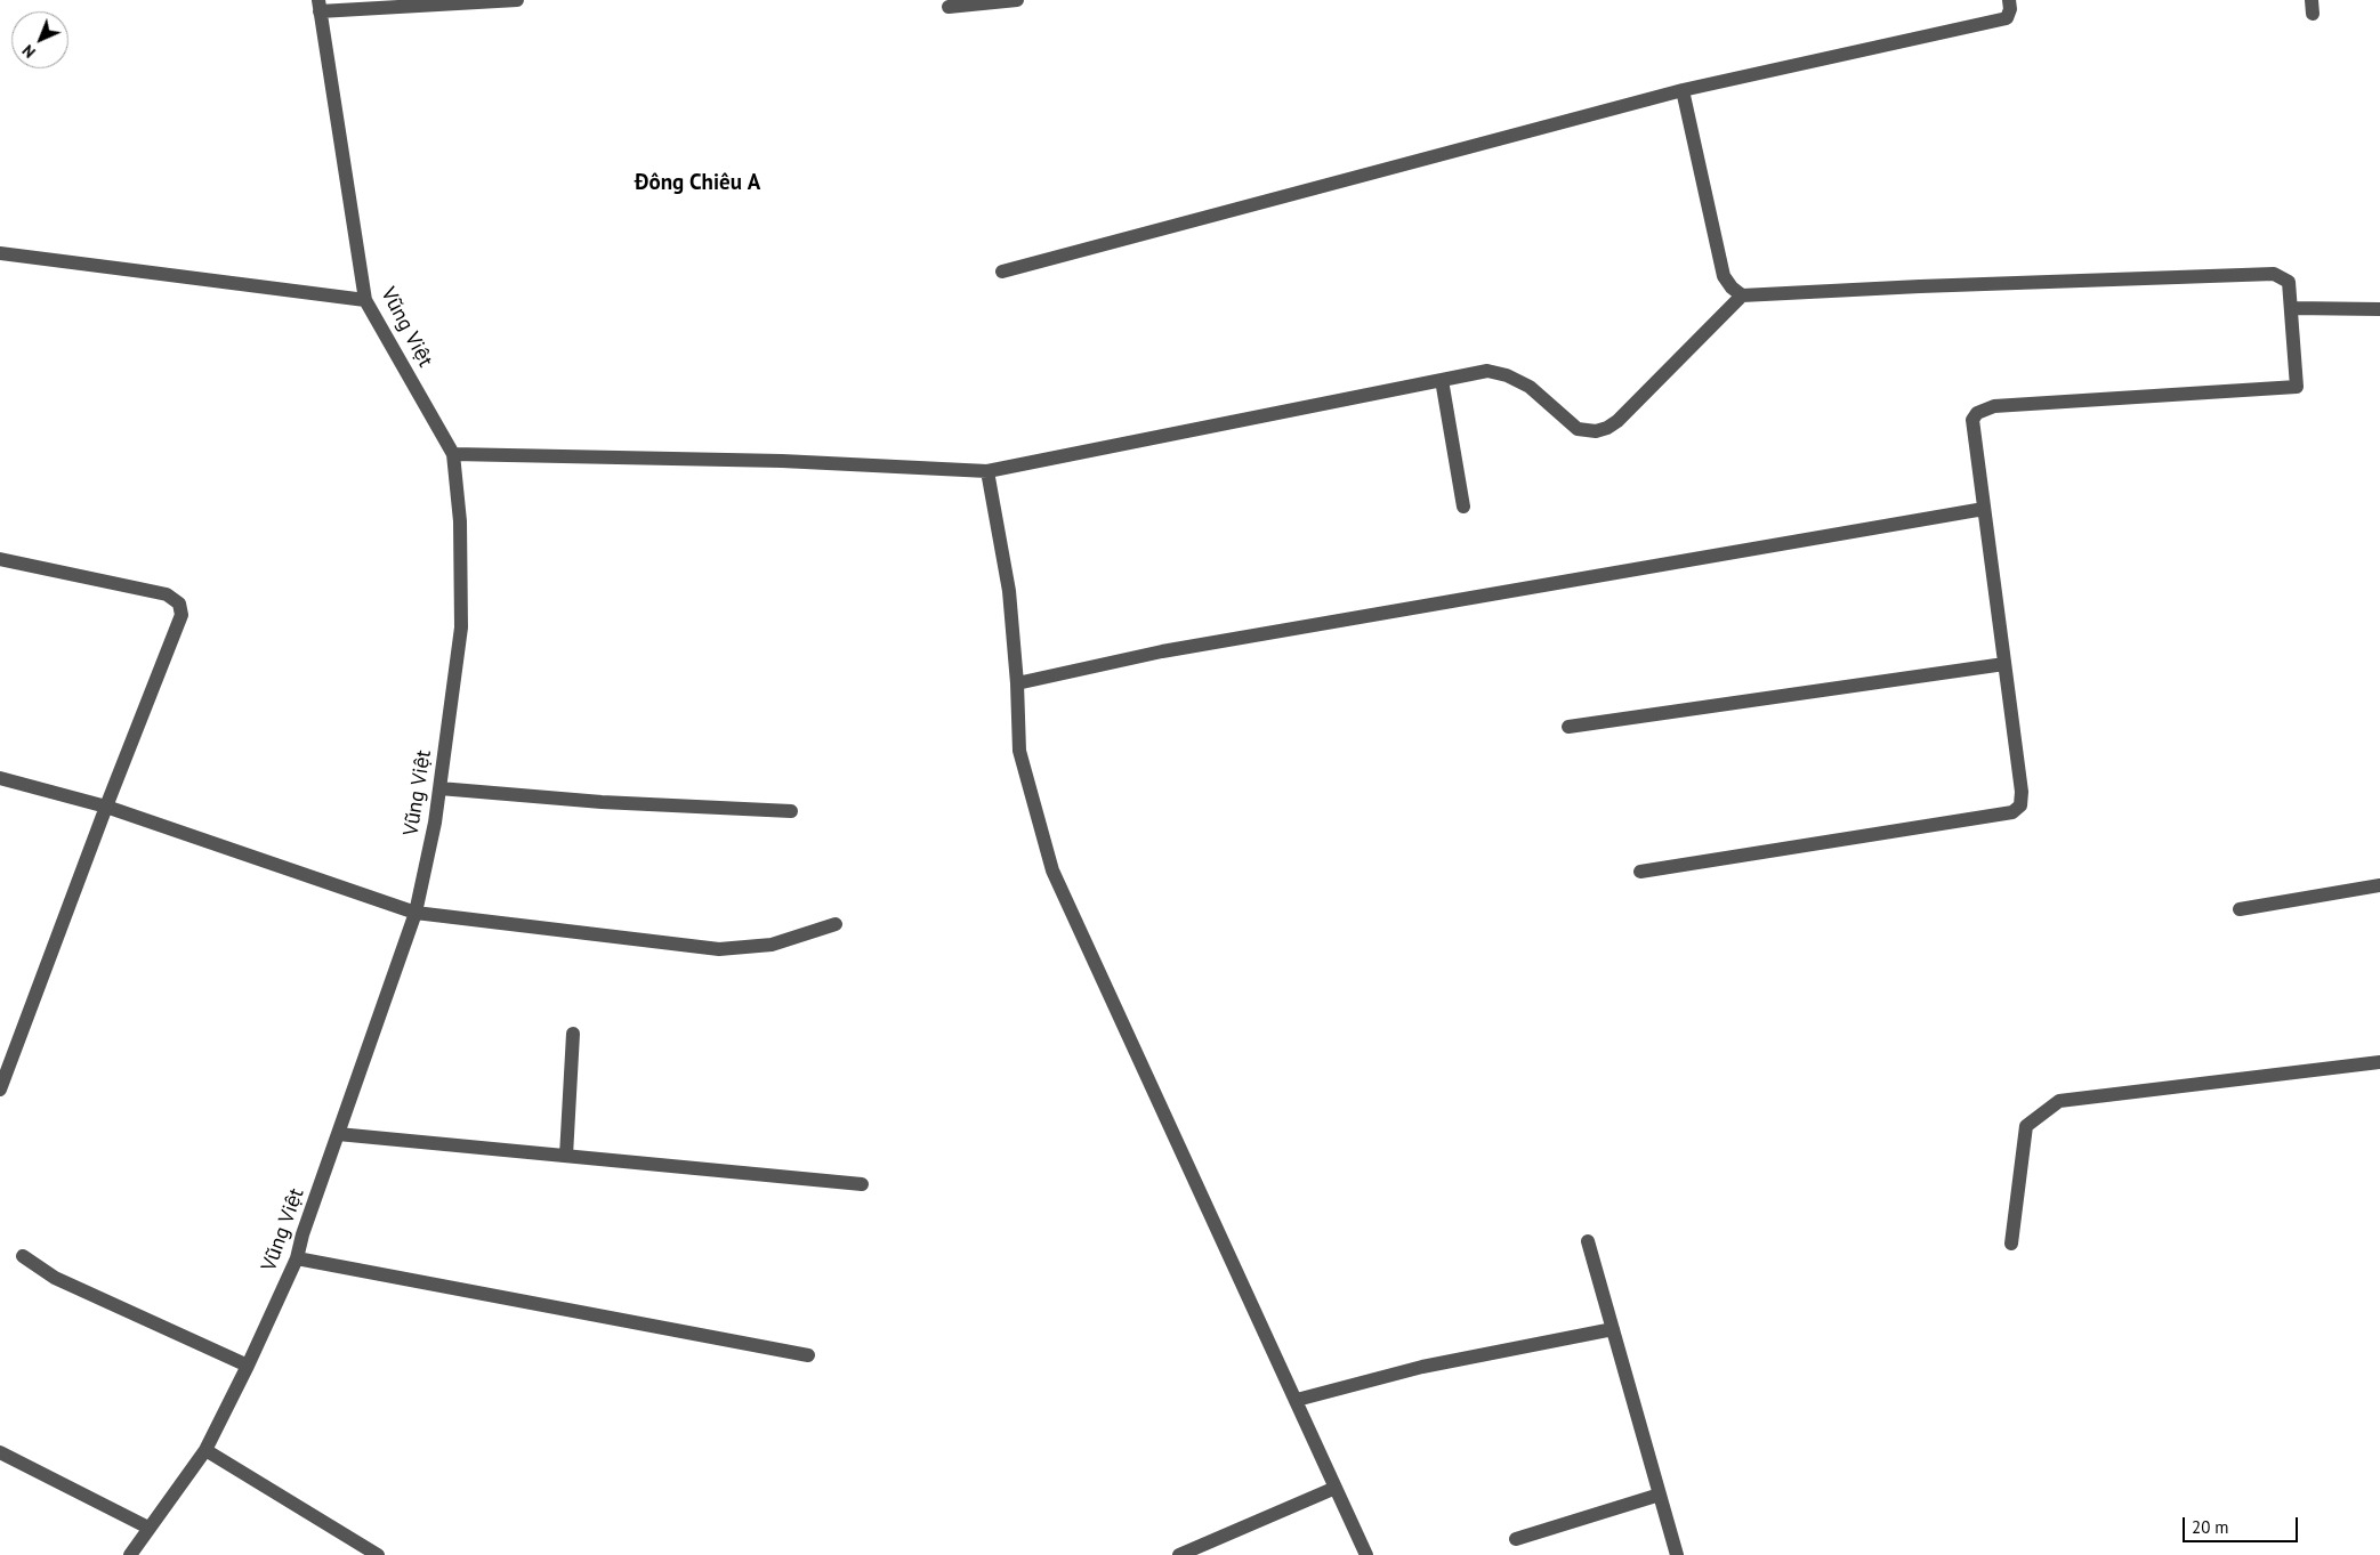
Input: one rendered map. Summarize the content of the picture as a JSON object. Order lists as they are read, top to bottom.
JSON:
{
  "streets": {
    "street": ["Vũng Việt"]
  },
  "districts": ["Đông Chiêu A"],
  "scale_bar": "20 m",
  "north": "bottom left"
}
